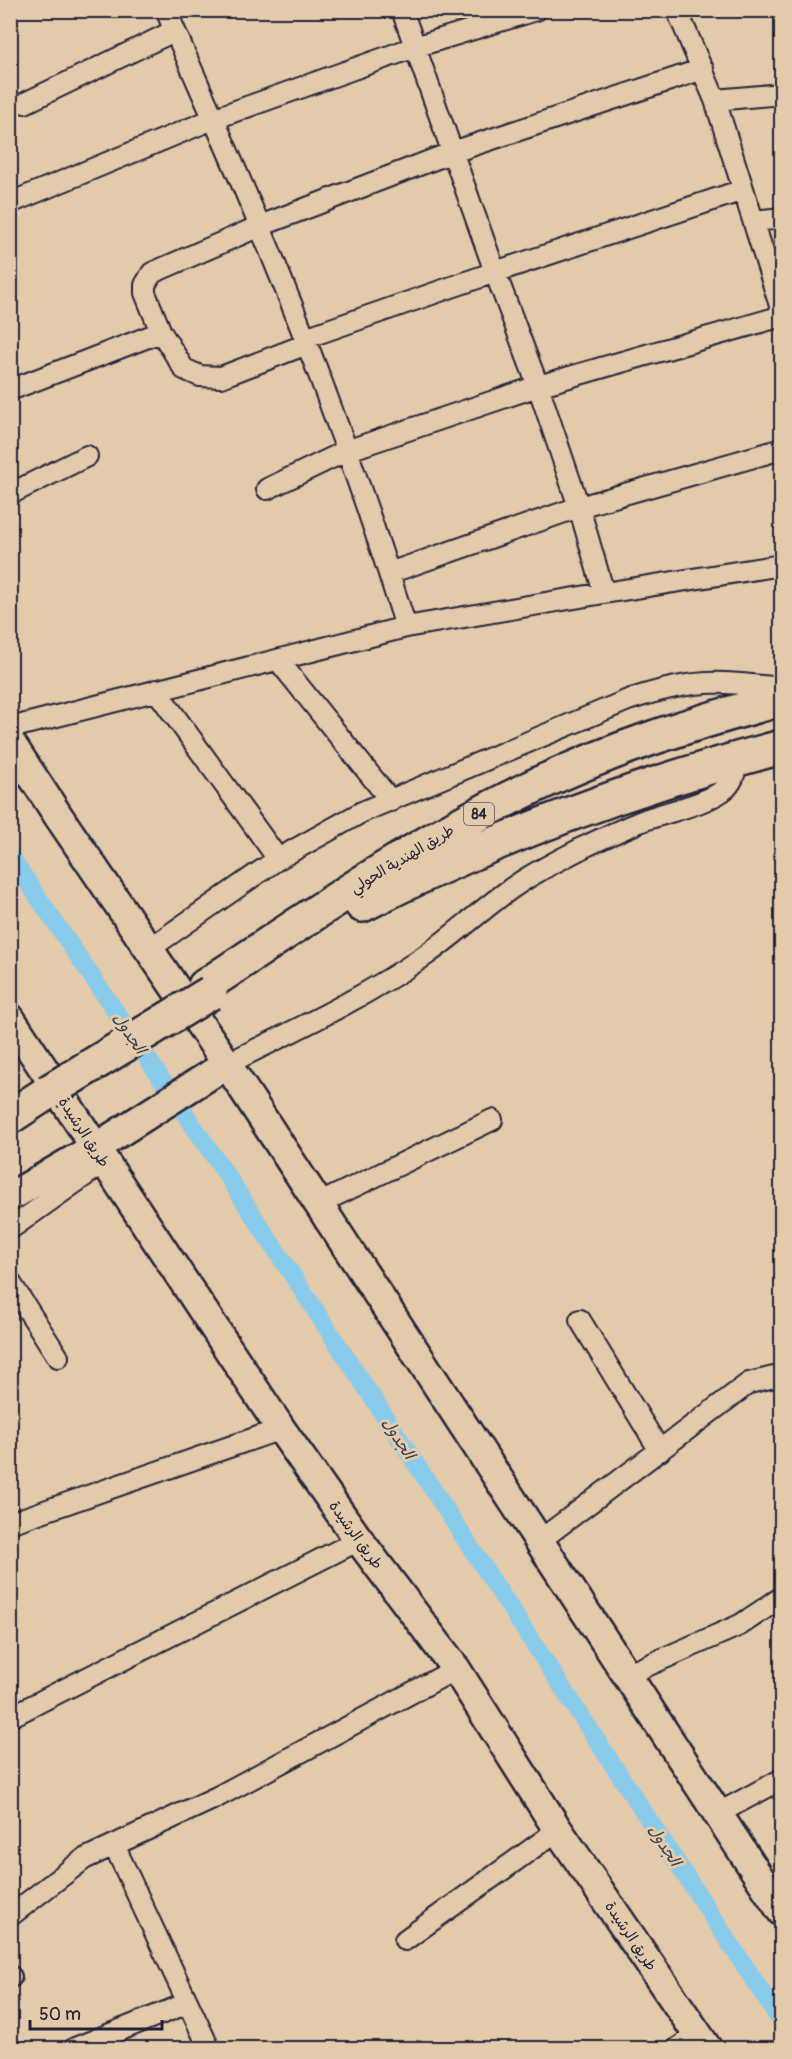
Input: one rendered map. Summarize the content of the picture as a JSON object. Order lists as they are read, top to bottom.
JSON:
{
  "streets": {
    "highway": ["84", "طريق الهندية الحولي"],
    "street": ["طريق الرشيدة"]
  },
  "crossings": [
    ["84", "طريق الهندية الحولي"]
  ],
  "water": ["الجدول"],
  "scale_bar": "50 m"
}
